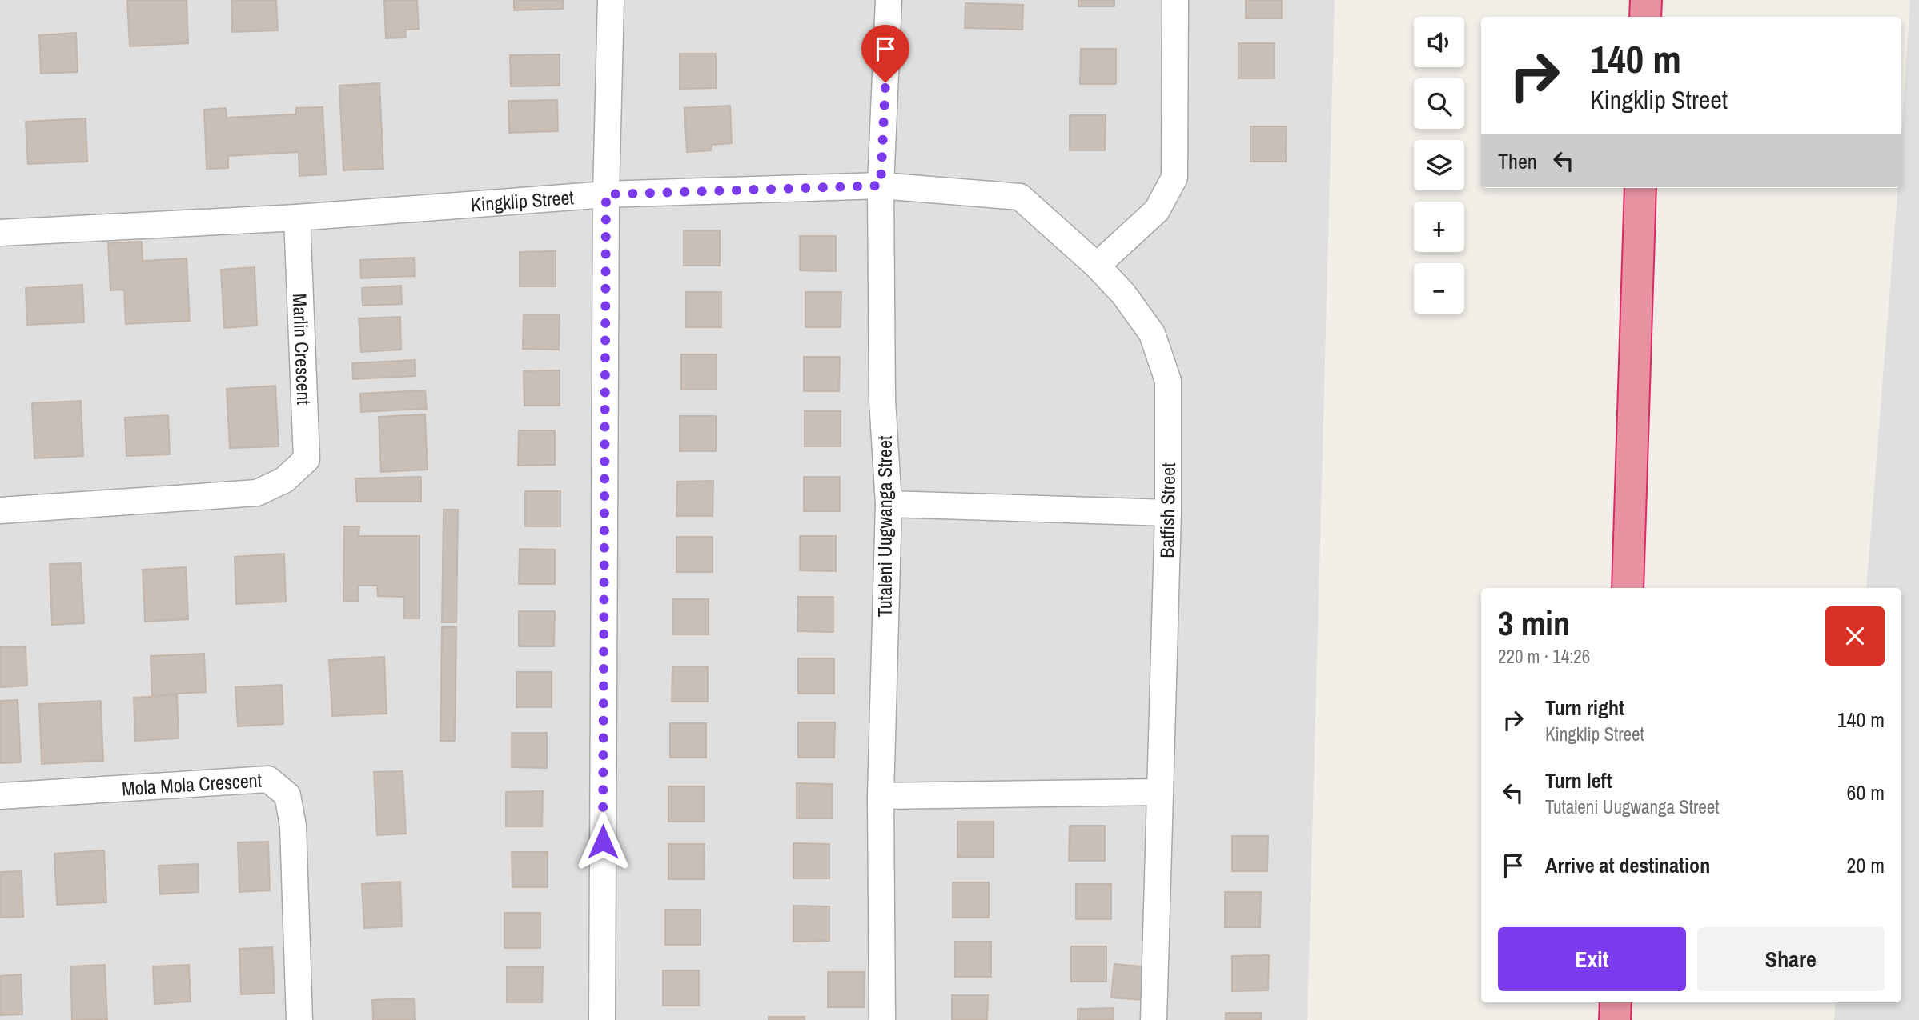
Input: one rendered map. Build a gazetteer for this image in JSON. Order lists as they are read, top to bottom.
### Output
{
  "streets": {
    "street": [
      "Kingklip Street",
      "Marlin Crescent",
      "Batfish Street",
      "Tutaleni Uugwanga Street",
      "Mola Mola Crescent"
    ]
  },
  "crossings": [
    ["Kingklip Street", "Marlin Crescent"],
    ["Kingklip Street", "Batfish Street"],
    ["Kingklip Street", "Tutaleni Uugwanga Street"],
    ["Batfish Street", "Tutaleni Uugwanga Street"]
  ],
  "page": {
    "map_buttons": ["+", "−"],
    "turn": ["140 m", "Kingklip Street"],
    "then": "Then",
    "heading": ["3 min", "220 m · 14:26"],
    "list": [
      {
        "name": "Turn right",
        "note": "Kingklip Street",
        "value": "140 m"
      },
      {
        "name": "Turn left",
        "note": "Tutaleni Uugwanga Street",
        "value": "60 m"
      },
      {
        "name": "Arrive at destination",
        "value": "20 m"
      }
    ],
    "buttons": ["Exit", "Share"]
  }
}
